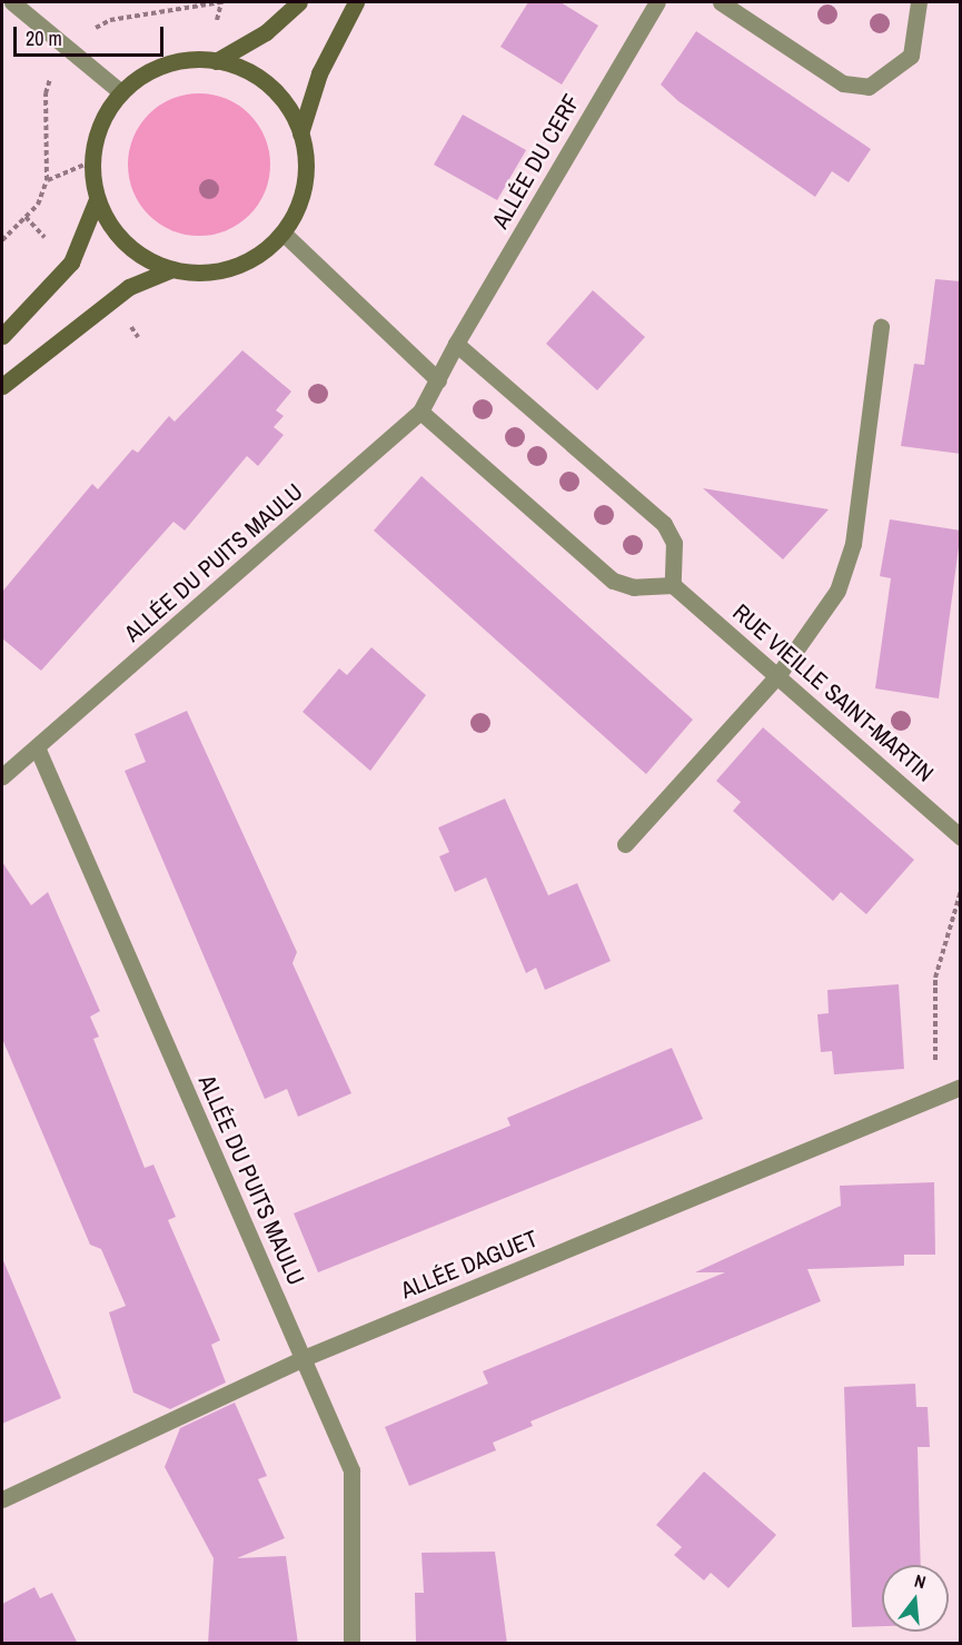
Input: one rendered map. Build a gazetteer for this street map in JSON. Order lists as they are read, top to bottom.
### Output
{
  "streets": {
    "street": [
      "ALLÉE DU CERF",
      "ALLÉE DU PUITS MAULU",
      "RUE VIEILLE SAINT-MARTIN",
      "ALLÉE DAGUET"
    ]
  },
  "crossings": [
    ["ALLÉE DU PUITS MAULU", "ALLÉE DAGUET"]
  ],
  "scale_bar": "20 m",
  "north": "top"
}
